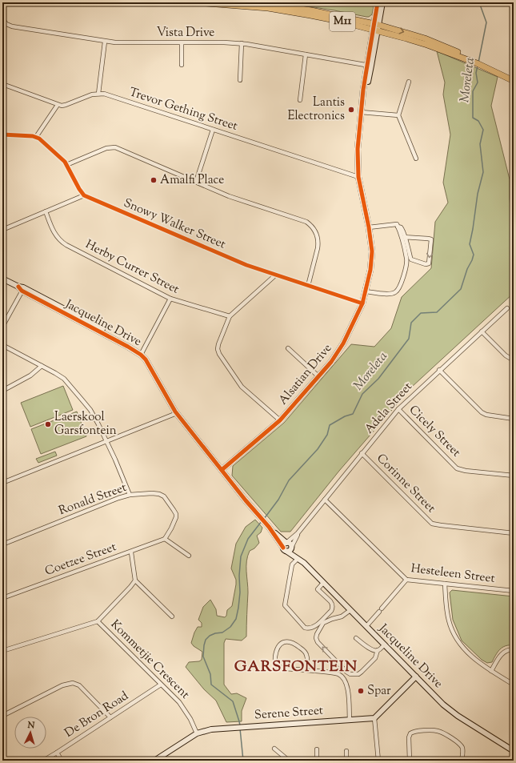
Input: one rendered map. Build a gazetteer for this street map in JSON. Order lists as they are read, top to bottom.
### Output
{
  "streets": {
    "main road": ["M11"],
    "street": [
      "Vista Drive",
      "Trevor Gething Street",
      "Snowy Walker Street",
      "Herby Currer Street",
      "Jacqueline Drive",
      "Alsatian Drive",
      "Adela Street",
      "Cicely Street",
      "Corinne Street",
      "Ronald Street",
      "Coetzee Street",
      "Hesteleen Street",
      "Kommetjie Crescent",
      "Serene Street",
      "De Bron Road"
    ]
  },
  "crossings": [
    ["M11", "Alsatian Drive"],
    ["Vista Drive", "Alsatian Drive"],
    ["Trevor Gething Street", "Alsatian Drive"],
    ["Snowy Walker Street", "Alsatian Drive"],
    ["Jacqueline Drive", "Alsatian Drive"],
    ["Jacqueline Drive", "Adela Street"],
    ["Adela Street", "Cicely Street"],
    ["Adela Street", "Corinne Street"],
    ["Adela Street", "Hesteleen Street"],
    ["Ronald Street", "Coetzee Street"],
    ["Kommetjie Crescent", "Serene Street"],
    ["Kommetjie Crescent", "De Bron Road"]
  ],
  "districts": ["GARSFONTEIN"],
  "water": ["Moreleta"],
  "places": [
    "Lantis Electronics",
    "Amalfi Place",
    "Laerskool Garsfontein",
    "Spar"
  ],
  "north": "top"
}
